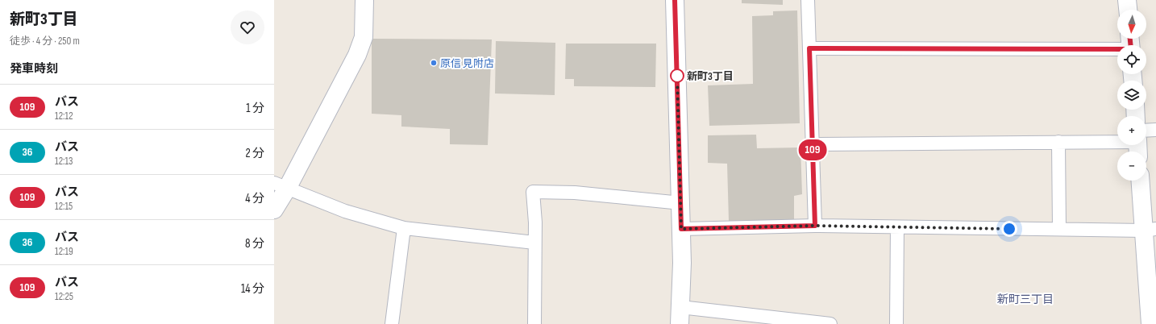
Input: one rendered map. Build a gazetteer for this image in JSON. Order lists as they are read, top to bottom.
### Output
{
  "districts": ["新町三丁目"],
  "places": ["原信 見附店", "新町3丁目"],
  "lines": ["bus line 109"],
  "north": "bottom",
  "page": {
    "heading": [
      ["新町3丁目", "徒歩 · 4 分 · 250 m"],
      "発車時刻"
    ],
    "on_map": "109",
    "map_buttons": ["+", "−"],
    "list": [
      {
        "mark": "109",
        "name": "バス",
        "note": "12:12",
        "value": "1 分"
      },
      {
        "mark": "36",
        "name": "バス",
        "note": "12:13",
        "value": "2 分"
      },
      {
        "mark": "109",
        "name": "バス",
        "note": "12:15",
        "value": "4 分"
      },
      {
        "mark": "36",
        "name": "バス",
        "note": "12:19",
        "value": "8 分"
      },
      {
        "mark": "109",
        "name": "バス",
        "note": "12:25",
        "value": "14 分"
      }
    ]
  }
}
